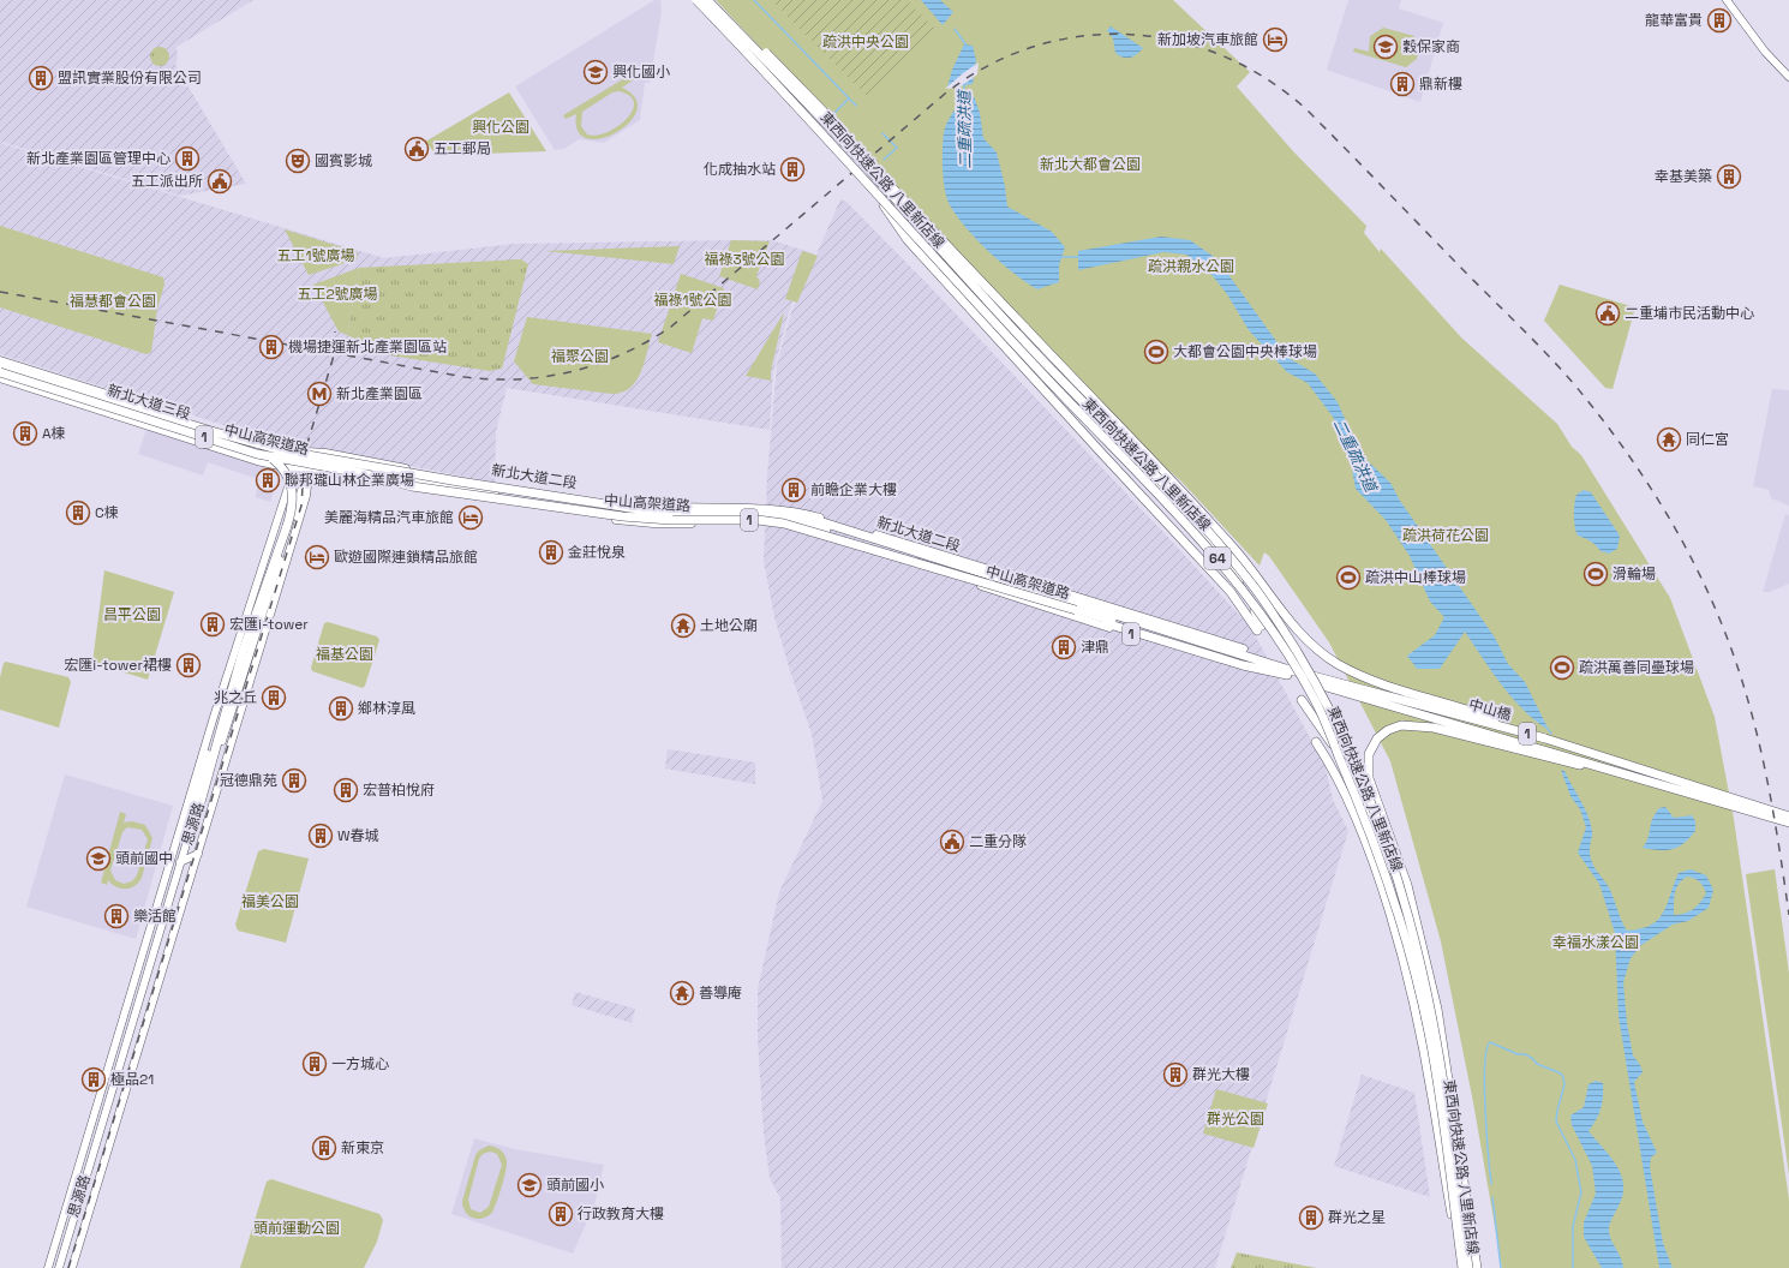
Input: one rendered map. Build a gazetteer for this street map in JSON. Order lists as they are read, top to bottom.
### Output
{
  "streets": {
    "highway": [
      "東西向快速公路 八里新店線",
      "1",
      "中山高架道路",
      "64",
      "中山橋"
    ],
    "main road": ["新北大道三段", "新北大道二段", "思源路"]
  },
  "crossings": [
    ["新北大道三段", "新北大道二段"],
    ["新北大道三段", "思源路"],
    ["1", "新北大道二段"],
    ["1", "中山橋"],
    ["中山高架道路", "中山橋"],
    ["新北大道二段", "思源路"]
  ],
  "water": ["二重疏洪道"],
  "parks": [
    "疏洪中央公園",
    "興化公園",
    "新北大都會公園",
    "五工1號廣場",
    "福祿3號公園",
    "疏洪親水公園",
    "五工2號廣場",
    "福祿1號公園",
    "福慧都會公園",
    "福聚公園",
    "疏洪荷花公園",
    "昌平公園",
    "福基公園",
    "福美公園",
    "幸福水漾公園",
    "群光公園",
    "頭前運動公園"
  ],
  "places": {
    "building": [
      "龍華富貴",
      "盟訊實業股份有限公司",
      "鼎新樓",
      "新北產業園區管理中心",
      "化成抽水站",
      "幸基美築",
      "機場捷運新北產業園區站",
      "A棟",
      "聯邦瓏山林企業廣場",
      "前瞻企業大樓",
      "C棟",
      "金莊悅泉",
      "宏匯i-tower",
      "津鼎",
      "宏匯i-tower裙樓",
      "兆之丘",
      "鄉林淳風",
      "冠德鼎苑",
      "宏普柏悅府",
      "W春城",
      "樂活館",
      "一方城心",
      "群光大樓",
      "極品21",
      "新東京",
      "行政教育大樓",
      "群光之星"
    ],
    "hotel": ["新加坡汽車旅館", "美麗海精品汽車旅館", "歐遊國際連鎖精品旅館"],
    "school or university": [
      "穀保家商",
      "興化國小",
      "頭前國中",
      "頭前國小"
    ],
    "public building": [
      "五工郵局",
      "五工派出所",
      "二重埔市民活動中心",
      "二重分隊"
    ],
    "theatre": ["國賓影城"],
    "sports": [
      "大都會公園中央棒球場",
      "滑輪場",
      "疏洪中山棒球場",
      "疏洪萬善同壘球場"
    ],
    "metro station": ["新北產業園區"],
    "temple": ["同仁宮", "土地公廟", "善導庵"]
  }
}
